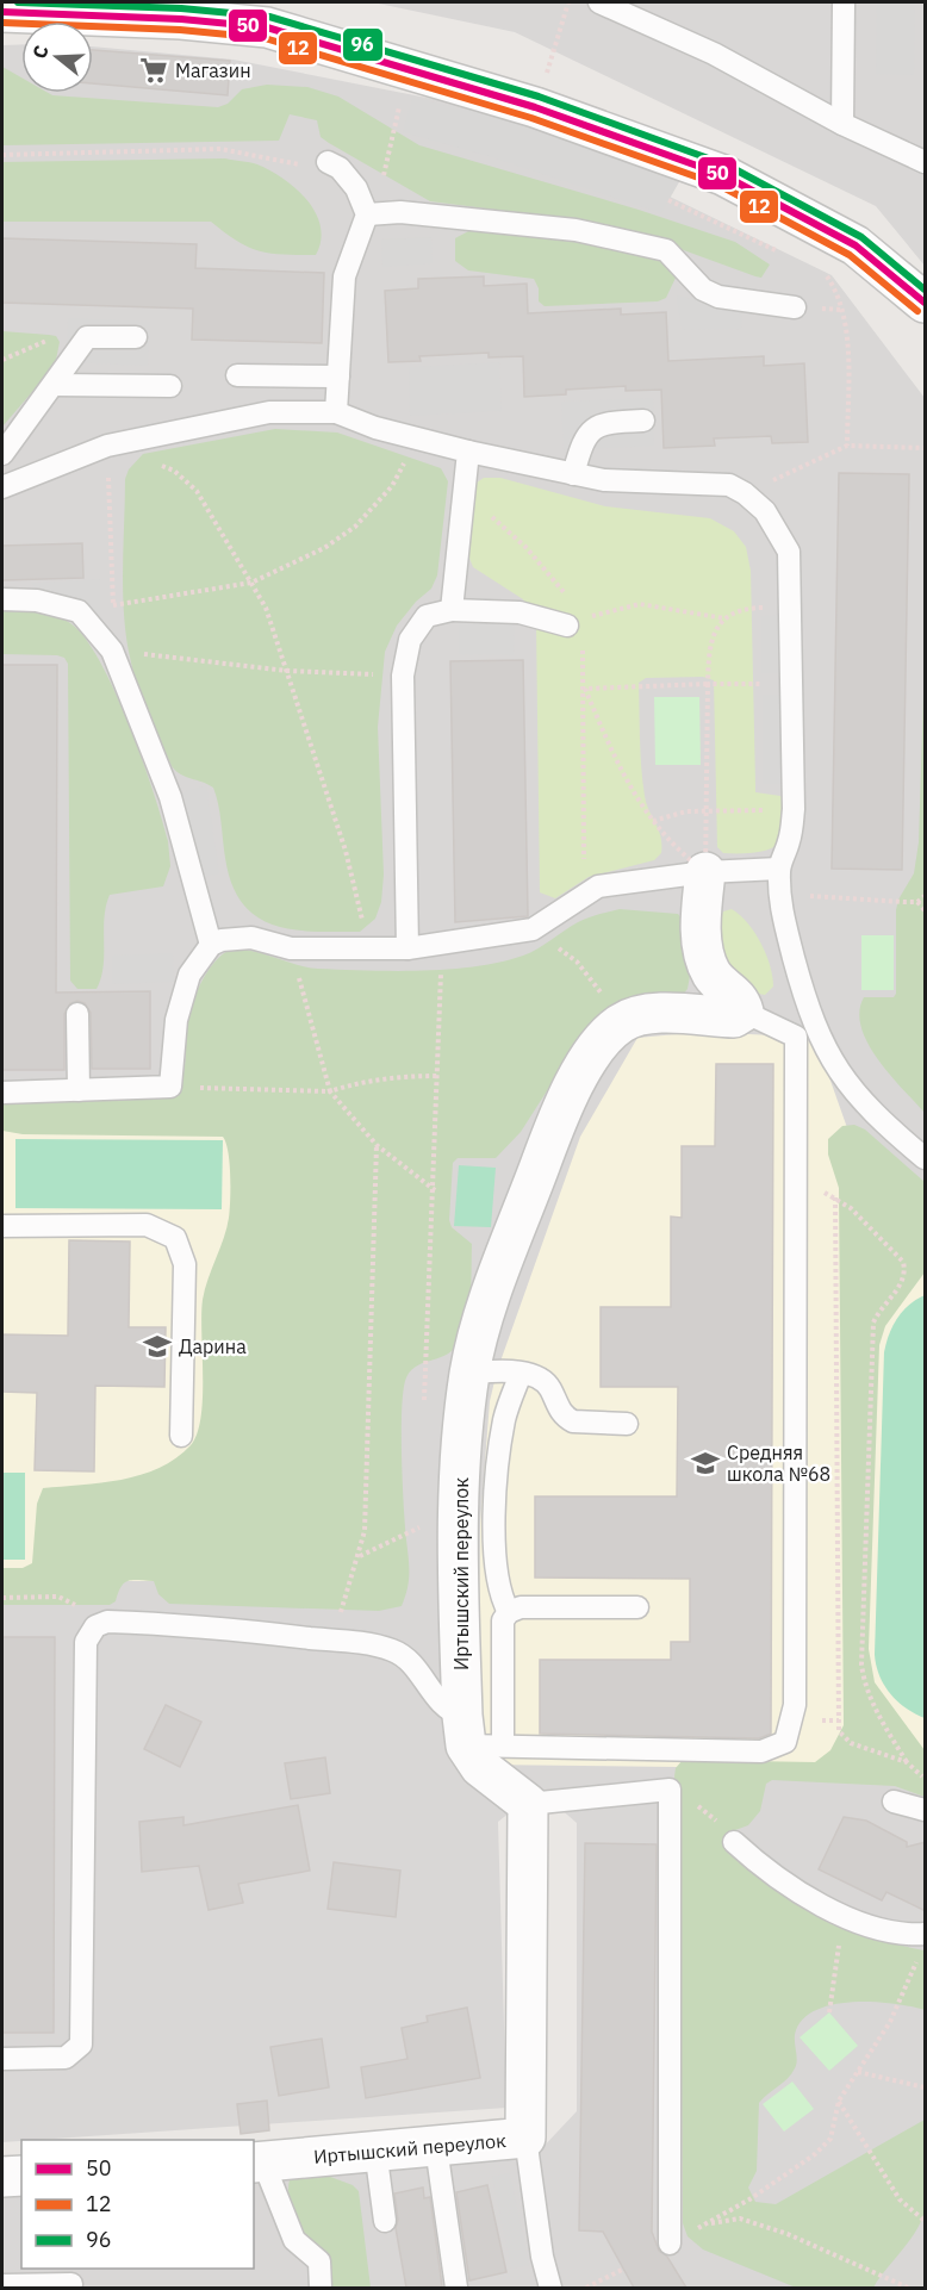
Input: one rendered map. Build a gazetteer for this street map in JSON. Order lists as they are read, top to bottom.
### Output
{
  "streets": {
    "street": ["Иртышский переулок"]
  },
  "places": {
    "supermarket": ["Магазин"],
    "school or university": ["Дарина", "Средняя школа №68"]
  },
  "lines": ["transit line 96", "transit line 50", "transit line 12"],
  "legend": ["50", "12", "96"],
  "north": "left"
}
